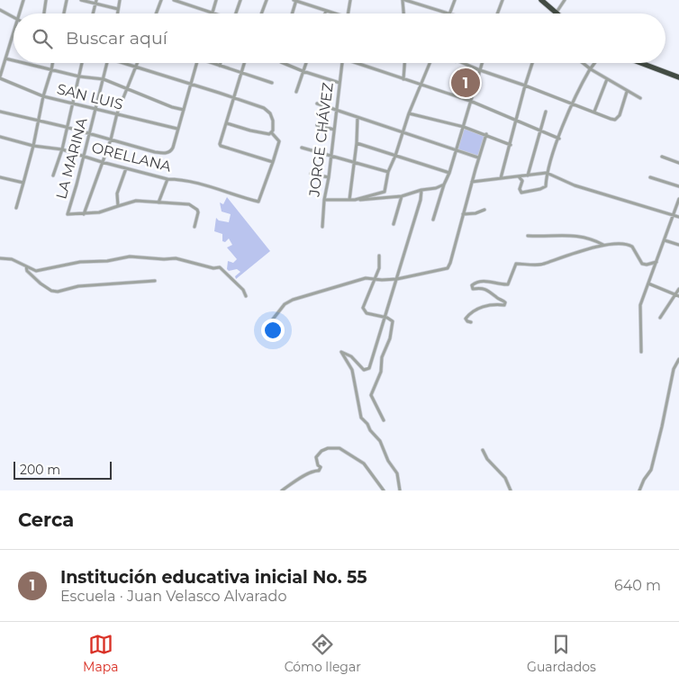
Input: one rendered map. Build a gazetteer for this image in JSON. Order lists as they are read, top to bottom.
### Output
{
  "streets": {
    "street": [
      "SAN LUIS",
      "JORGE CHÁVEZ",
      "ORELLANA",
      "LA MARINA"
    ]
  },
  "crossings": [
    ["SAN LUIS", "LA MARINA"],
    ["ORELLANA", "LA MARINA"]
  ],
  "scale_bar": "200 m",
  "page": {
    "search": "Buscar aquí",
    "pins": "1",
    "scale": "200 m",
    "heading": "Cerca",
    "list": [
      {
        "mark": "1",
        "name": "Institución educativa inicial No. 55",
        "note": "Escuela · Juan Velasco Alvarado",
        "value": "640 m"
      }
    ],
    "nav": ["Mapa", "Cómo llegar", "Guardados"]
  }
}
